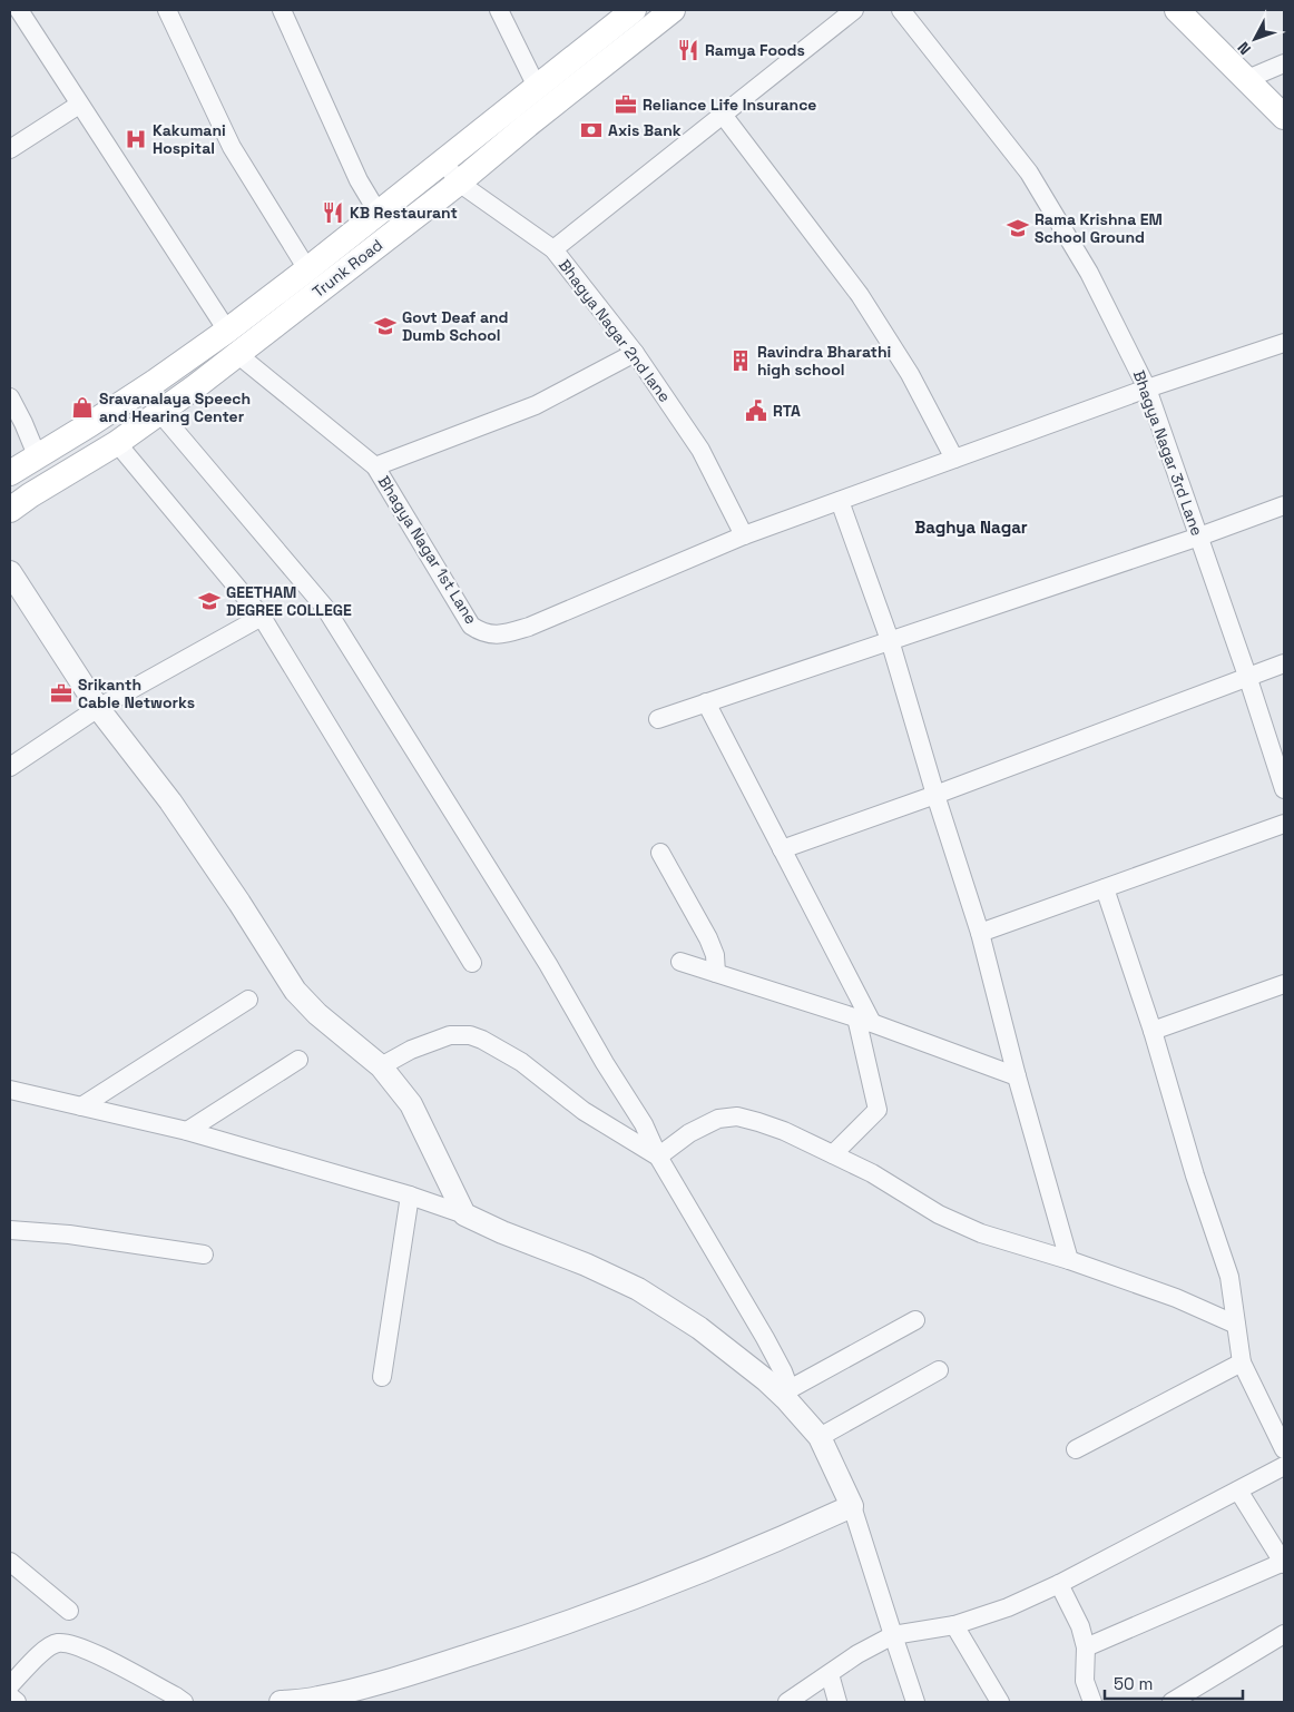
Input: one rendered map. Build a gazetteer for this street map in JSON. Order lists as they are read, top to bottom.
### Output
{
  "streets": {
    "main road": ["Trunk Road"],
    "street": ["Bhagya Nagar 2nd lane", "Bhagya Nagar 3rd Lane", "Bhagya Nagar 1st Lane"]
  },
  "crossings": [
    ["Trunk Road", "Bhagya Nagar 2nd lane"],
    ["Trunk Road", "Bhagya Nagar 1st Lane"],
    ["Bhagya Nagar 2nd lane", "Bhagya Nagar 1st Lane"]
  ],
  "districts": ["Baghya Nagar"],
  "places": {
    "restaurant": ["Ramya Foods", "KB Restaurant"],
    "office": ["Reliance Life Insurance", "Srikanth Cable Networks"],
    "bank": ["Axis Bank"],
    "hospital": ["Kakumani Hospital"],
    "school or university": ["Rama Krishna EM School Ground", "Govt Deaf and Dumb School", "GEETHAM DEGREE COLLEGE"],
    "building": ["Ravindra Bharathi high school"],
    "shop": ["Sravanalaya Speech and Hearing Center"],
    "public building": ["RTA"]
  },
  "scale_bar": "50 m",
  "north": "bottom left"
}
